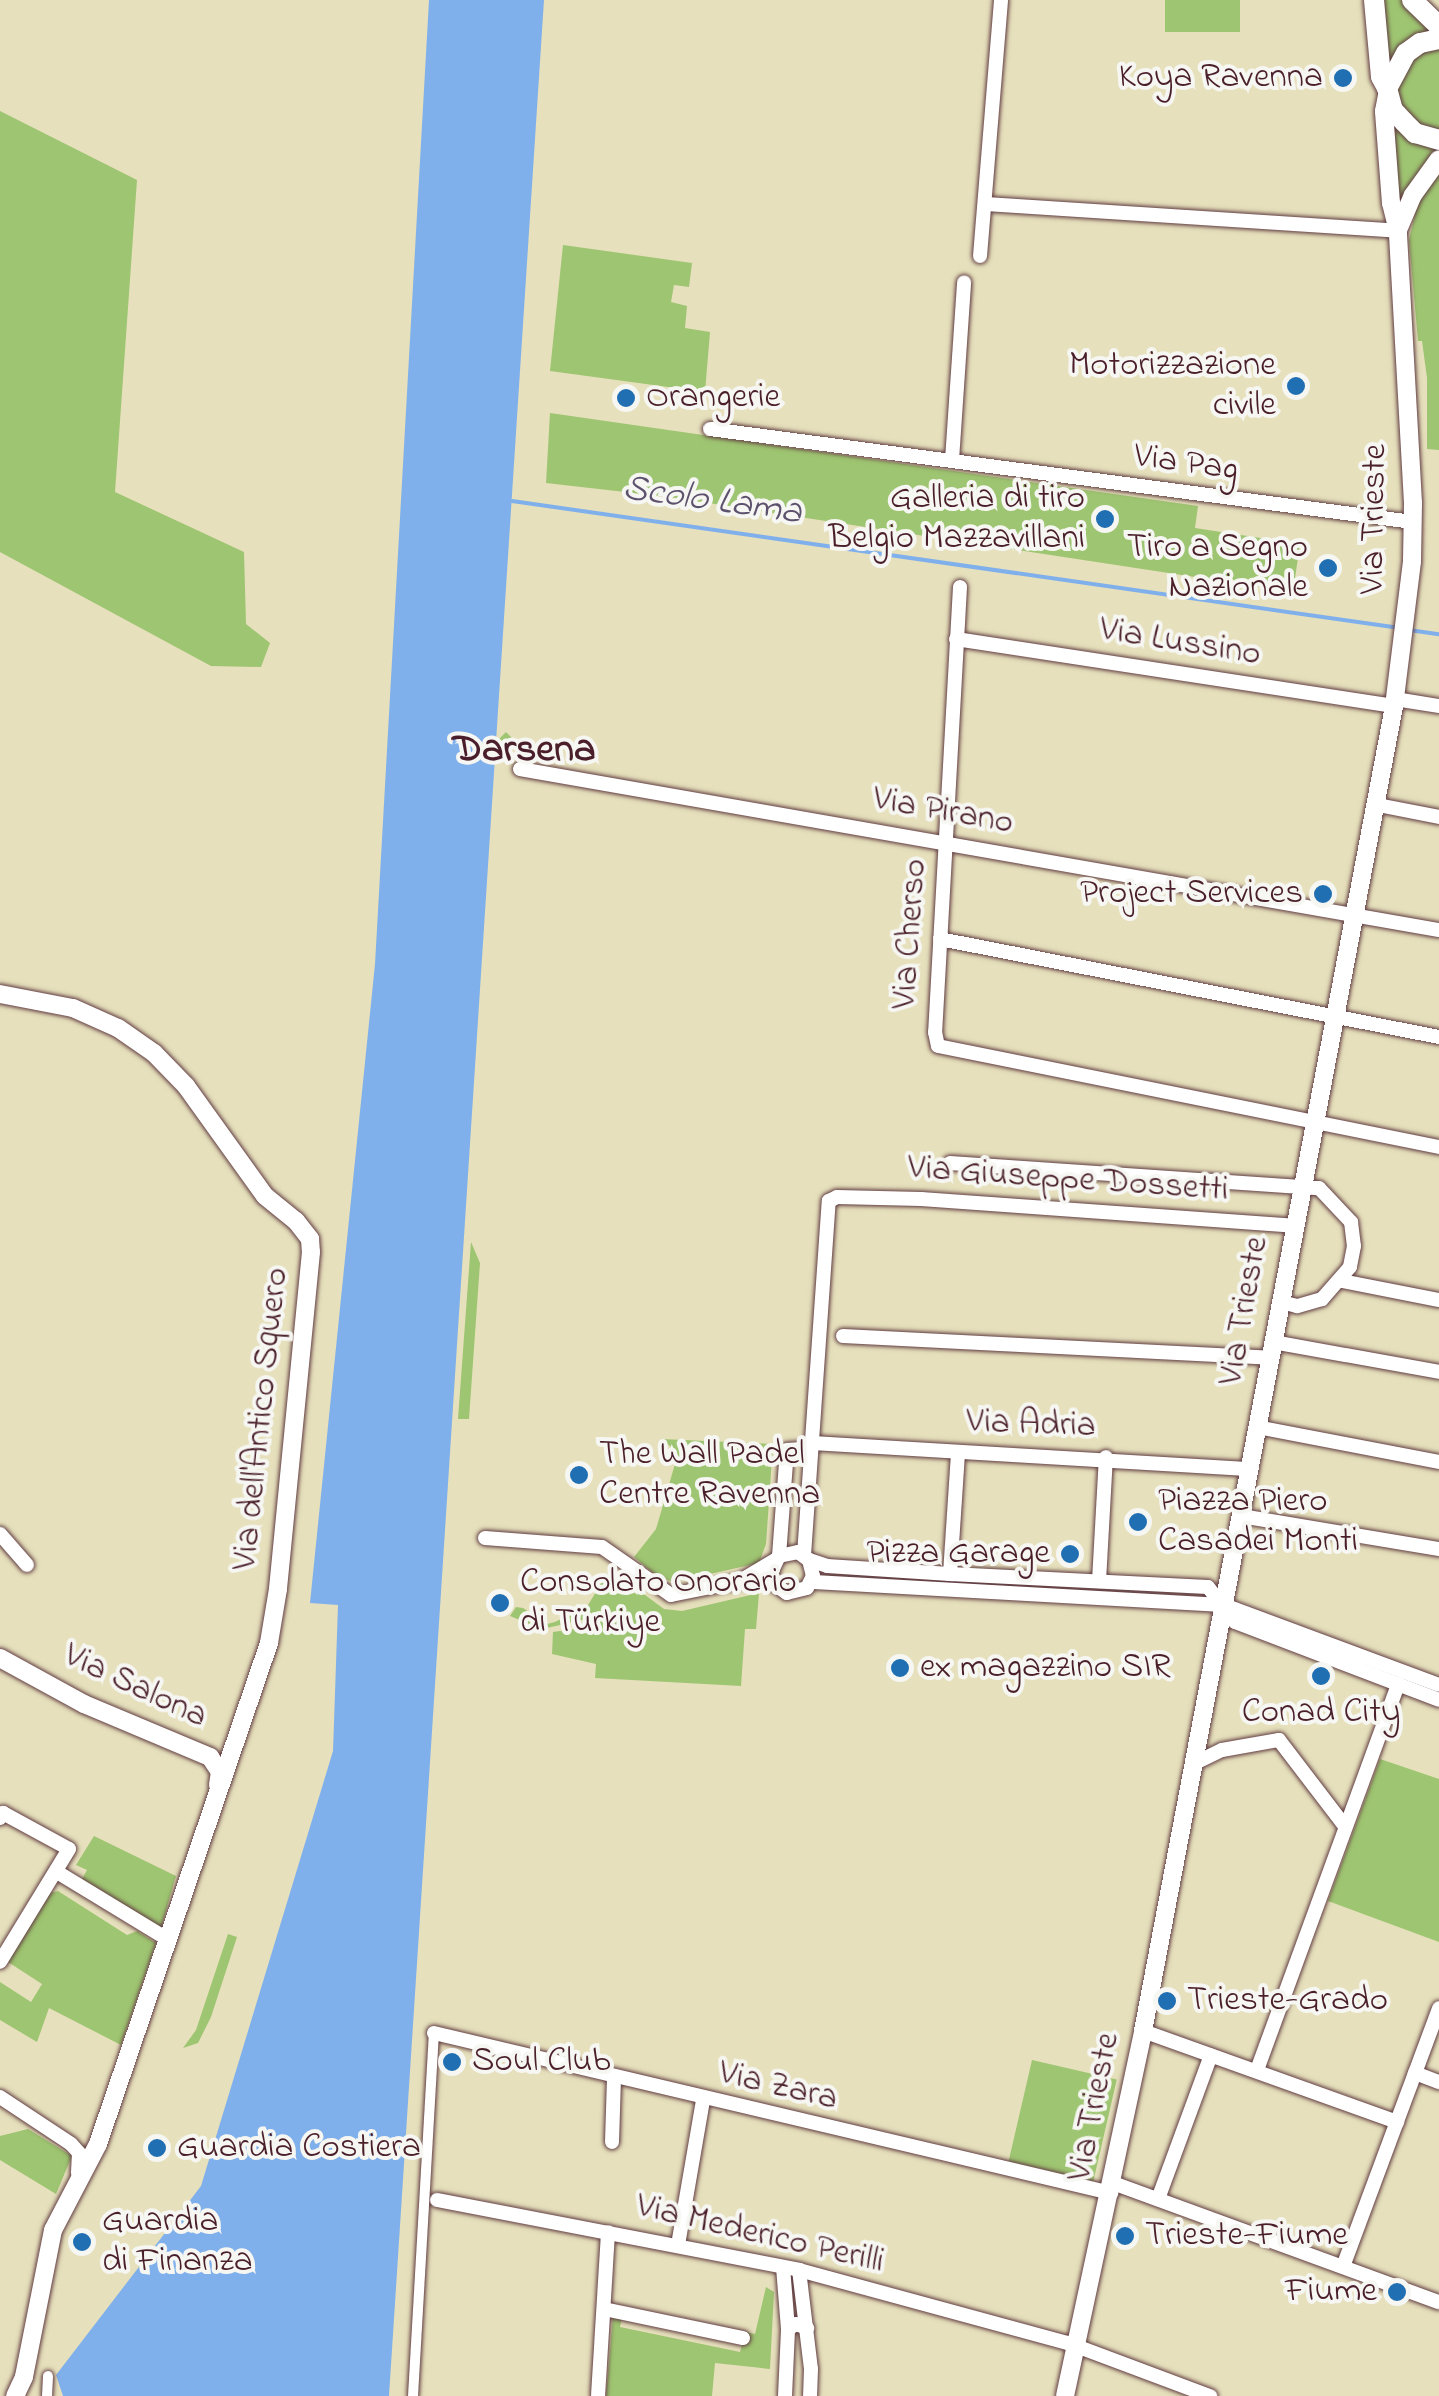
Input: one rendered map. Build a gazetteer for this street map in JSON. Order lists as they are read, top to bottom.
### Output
{
  "streets": {
    "main road": ["Via Trieste"],
    "street": [
      "Via Pag",
      "Via Lussino",
      "Via Pirano",
      "Via Cherso",
      "Via Giuseppe Dossetti",
      "Via dell'Antico Squero",
      "Via Adria",
      "Via Salona",
      "Via Zara",
      "Via Mederico Perilli"
    ]
  },
  "crossings": [
    ["Via Pag", "Via Trieste"],
    ["Via Trieste", "Via Lussino"],
    ["Via Trieste", "Via Pirano"],
    ["Via Trieste", "Via Cherso"],
    ["Via Trieste", "Via Giuseppe Dossetti"],
    ["Via Trieste", "Via Adria"],
    ["Via Trieste", "Via Zara"],
    ["Via Trieste", "Via Mederico Perilli"],
    ["Via Lussino", "Via Cherso"],
    ["Via Pirano", "Via Cherso"],
    ["Via Giuseppe Dossetti", "Via Adria"],
    ["Via dell'Antico Squero", "Via Salona"]
  ],
  "districts": ["Darsena"],
  "water": ["Scolo Lama"],
  "places": [
    "Koya Ravenna",
    "Motorizzazione civile",
    "Orangerie",
    "Galleria di tiro Belgio Mazzavillani",
    "Tiro a Segno Nazionale",
    "Project Services",
    "The Wall Padel Centre Ravenna",
    "Piazza Piero Casadei Monti",
    "Pizza Garage",
    "Consolato Onorario di Türkiye",
    "ex magazzino SIR",
    "Conad City",
    "Trieste-Grado",
    "Soul Club",
    "Guardia Costiera",
    "Trieste-Fiume",
    "Guardia di Finanza",
    "Fiume"
  ]
}
